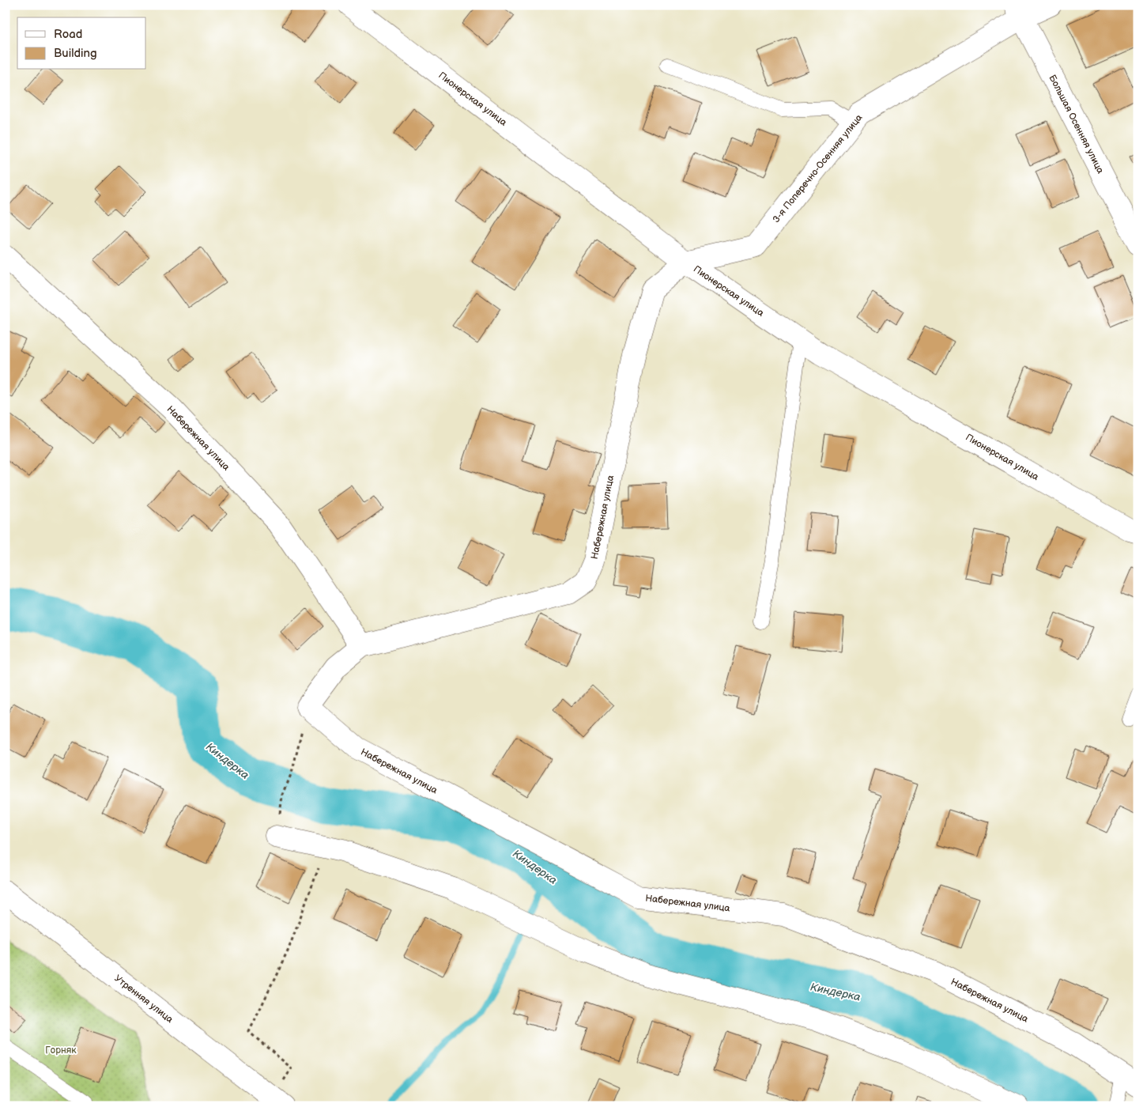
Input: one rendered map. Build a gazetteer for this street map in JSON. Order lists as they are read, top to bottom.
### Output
{
  "streets": {
    "street": [
      "Пионерская улица",
      "Большая Осенняя улица",
      "3-я Поперечно-Осенняя улица",
      "Набережная улица",
      "Утренняя улица"
    ]
  },
  "crossings": [
    ["Пионерская улица", "3-я Поперечно-Осенняя улица"],
    ["Пионерская улица", "Набережная улица"],
    ["Большая Осенняя улица", "3-я Поперечно-Осенняя улица"],
    ["3-я Поперечно-Осенняя улица", "Набережная улица"]
  ],
  "water": ["Киндерка"],
  "parks": ["Горняк"],
  "legend": ["Road", "Building"]
}
